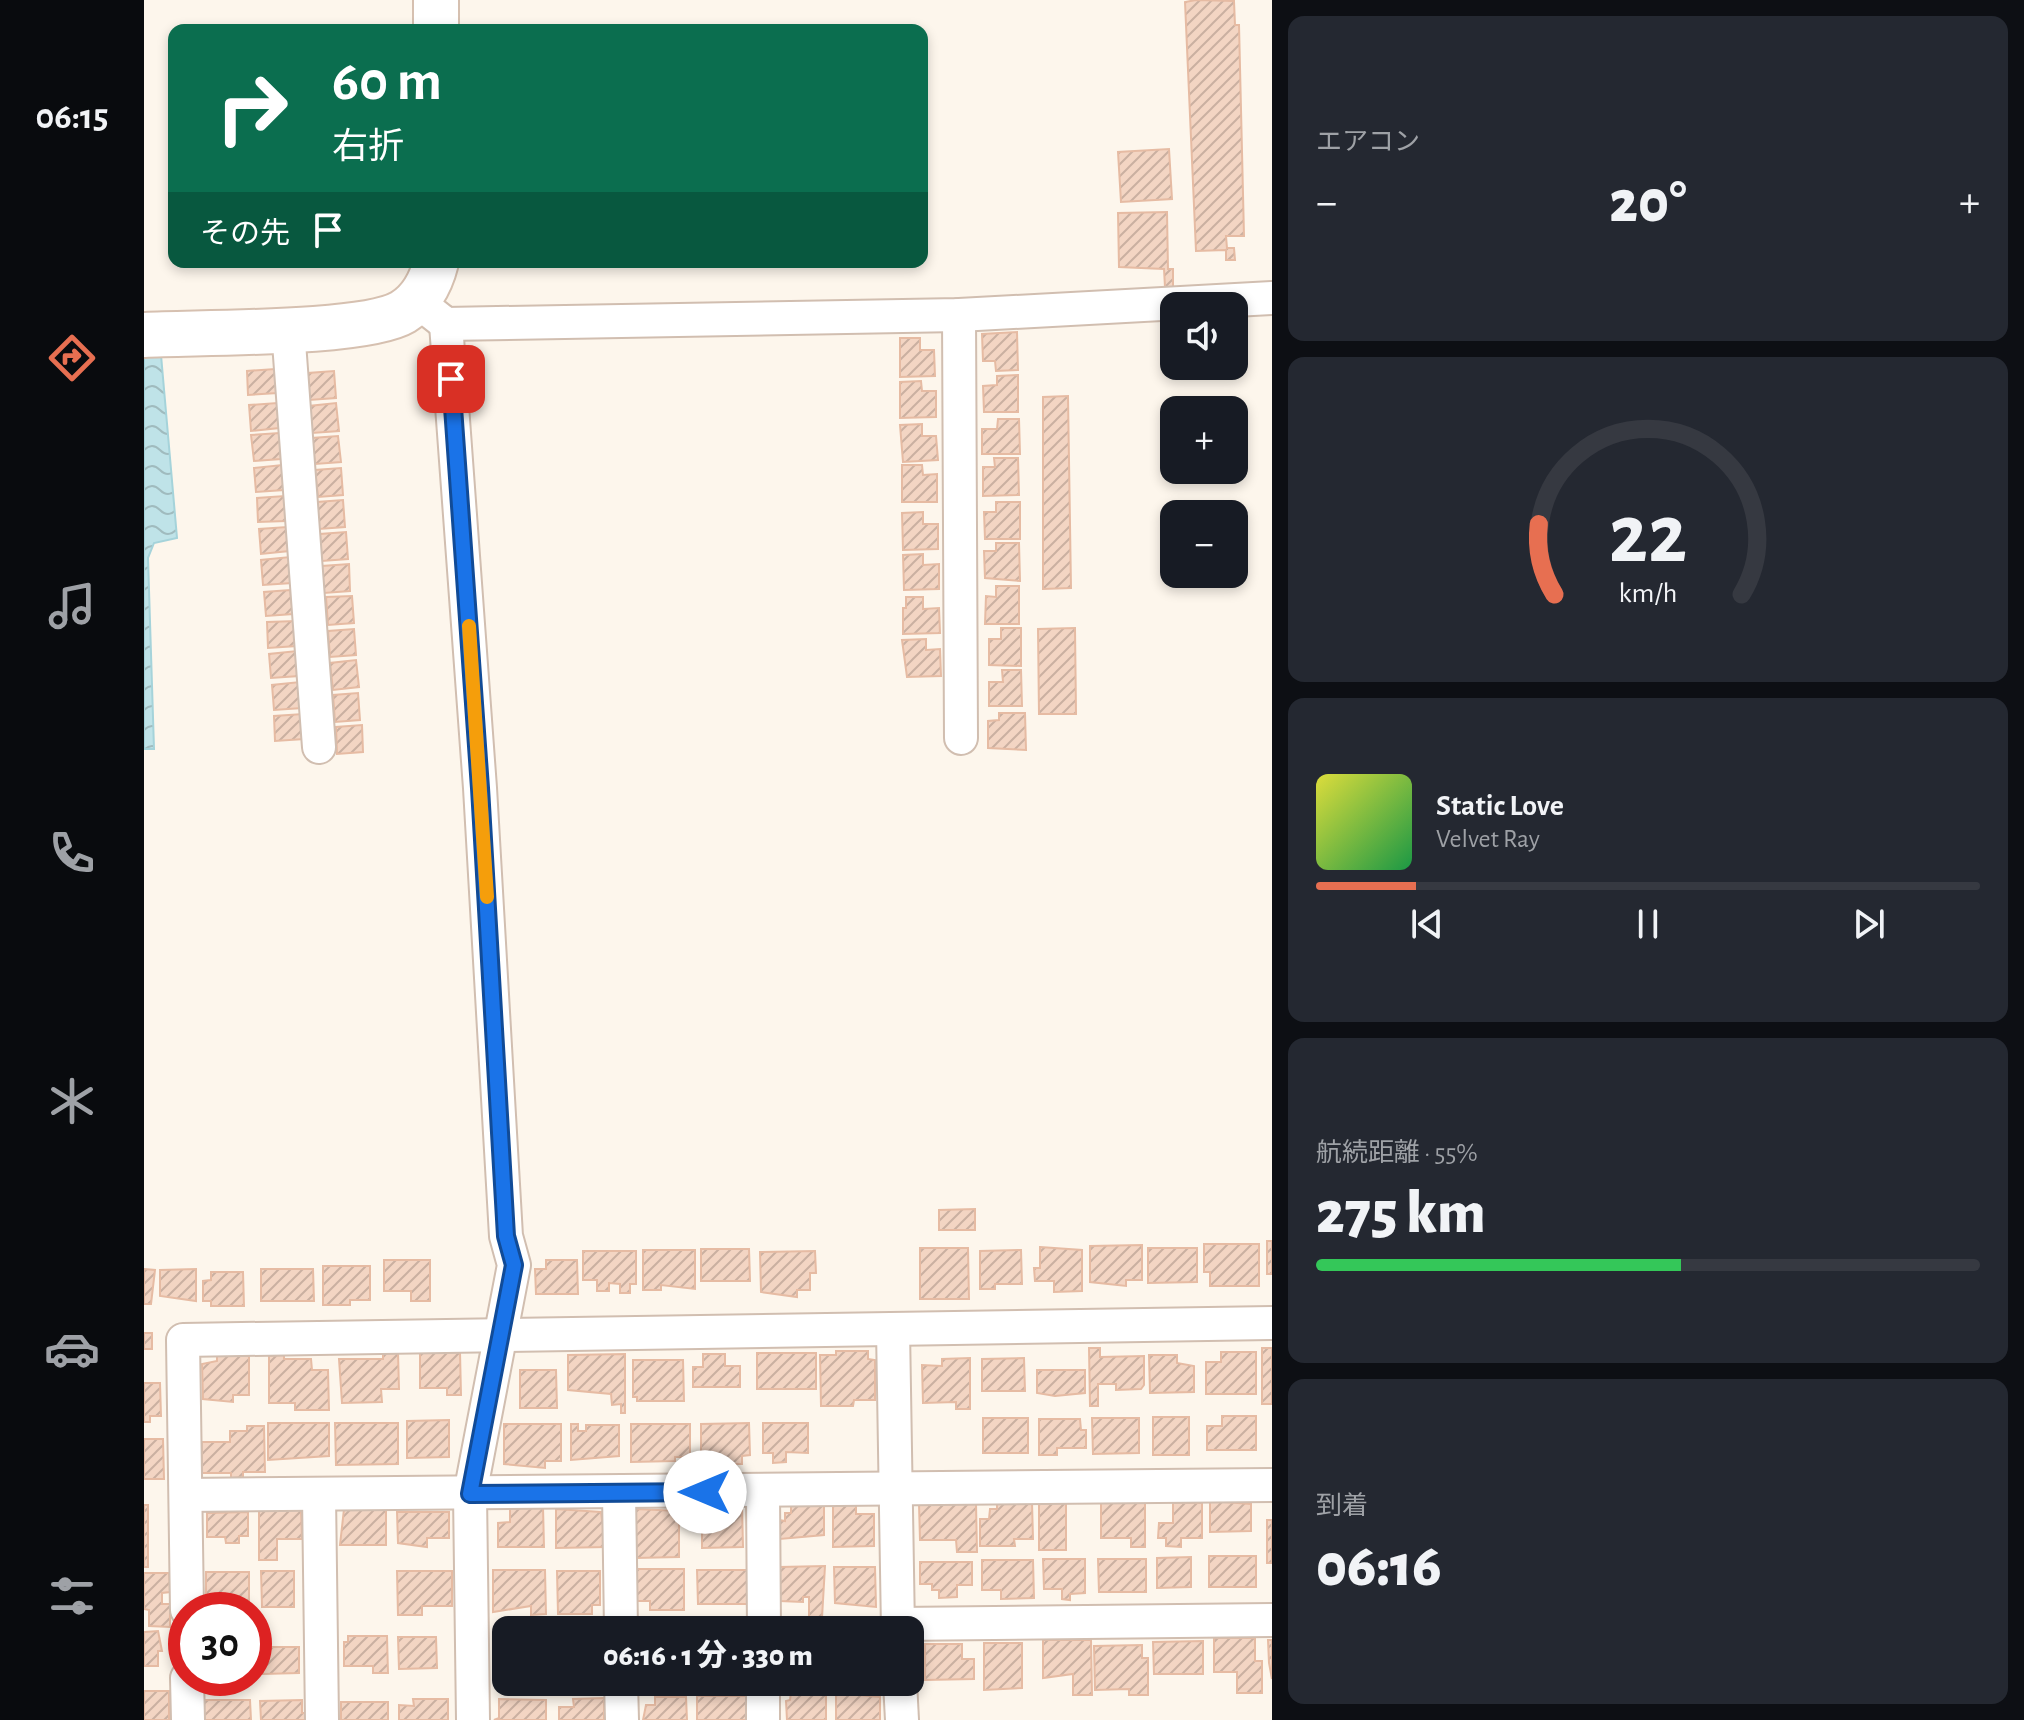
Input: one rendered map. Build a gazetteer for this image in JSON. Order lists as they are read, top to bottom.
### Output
{
  "page": {
    "tabs": "06:15",
    "tile": [
      "エアコン",
      ["航続距離 · 55%", "275 km"],
      ["到着", "06:16"]
    ],
    "turn": ["60 m", "右折"],
    "heat": ["−", "20°", "+"],
    "then": "その先",
    "map_buttons": ["+", "−"],
    "song": ["Static Love", "Velvet Ray"],
    "limit": "30",
    "trip": "06:16 · 1 分 · 330 m",
    "gauge": ["22", "km/h"]
  }
}
